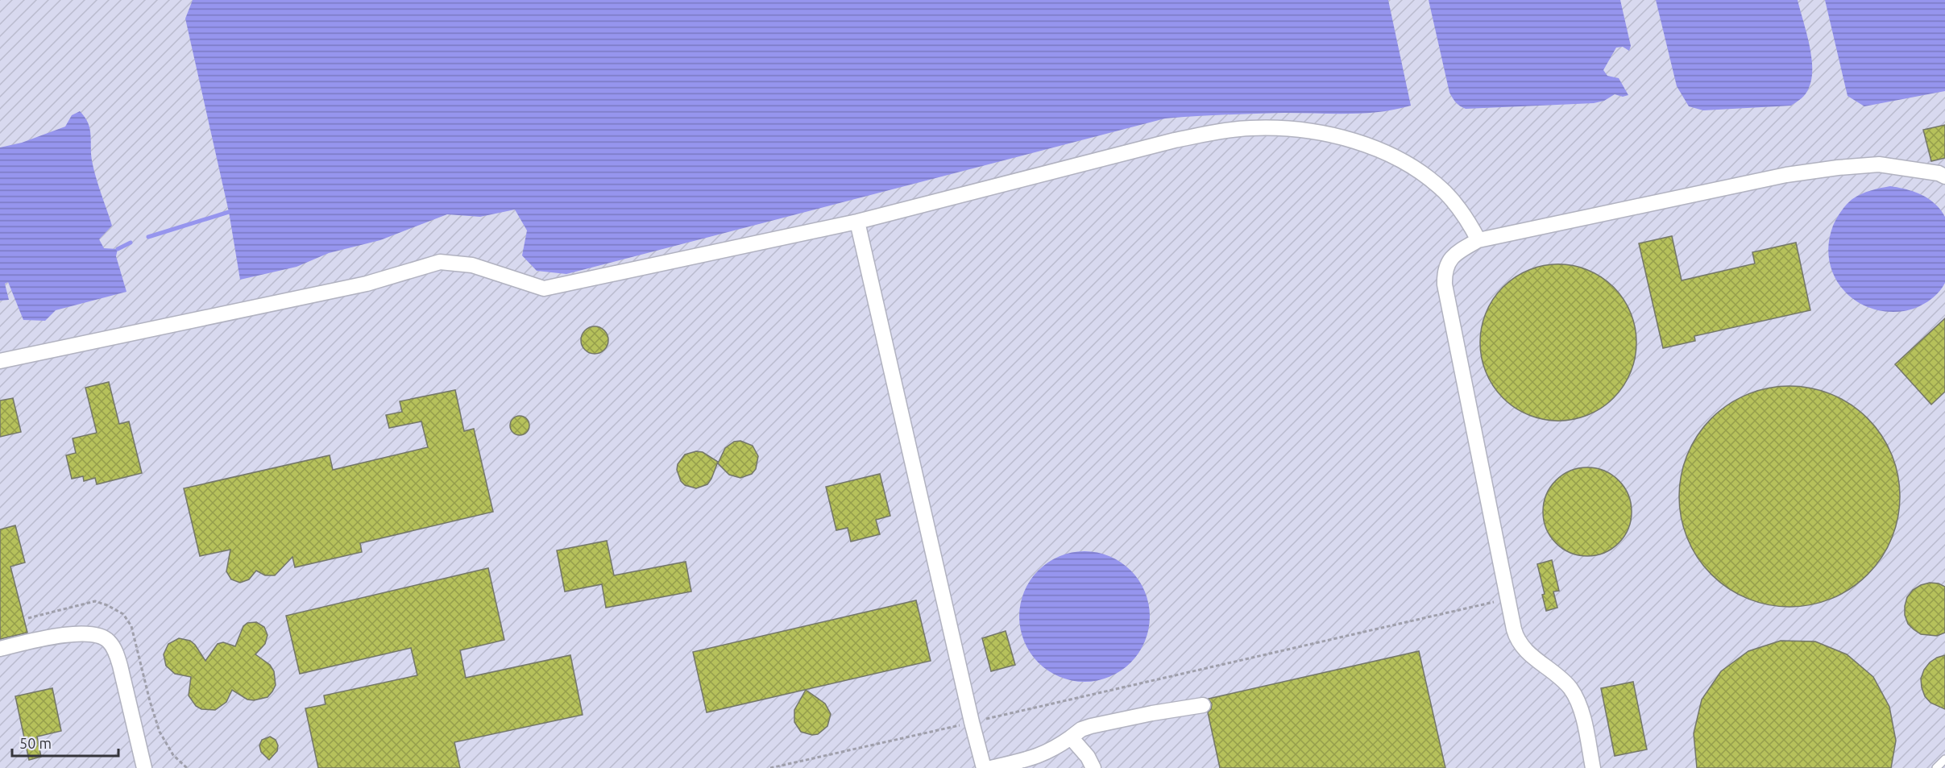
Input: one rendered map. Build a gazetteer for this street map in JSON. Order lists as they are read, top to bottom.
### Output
{
  "scale_bar": "50 m"
}
